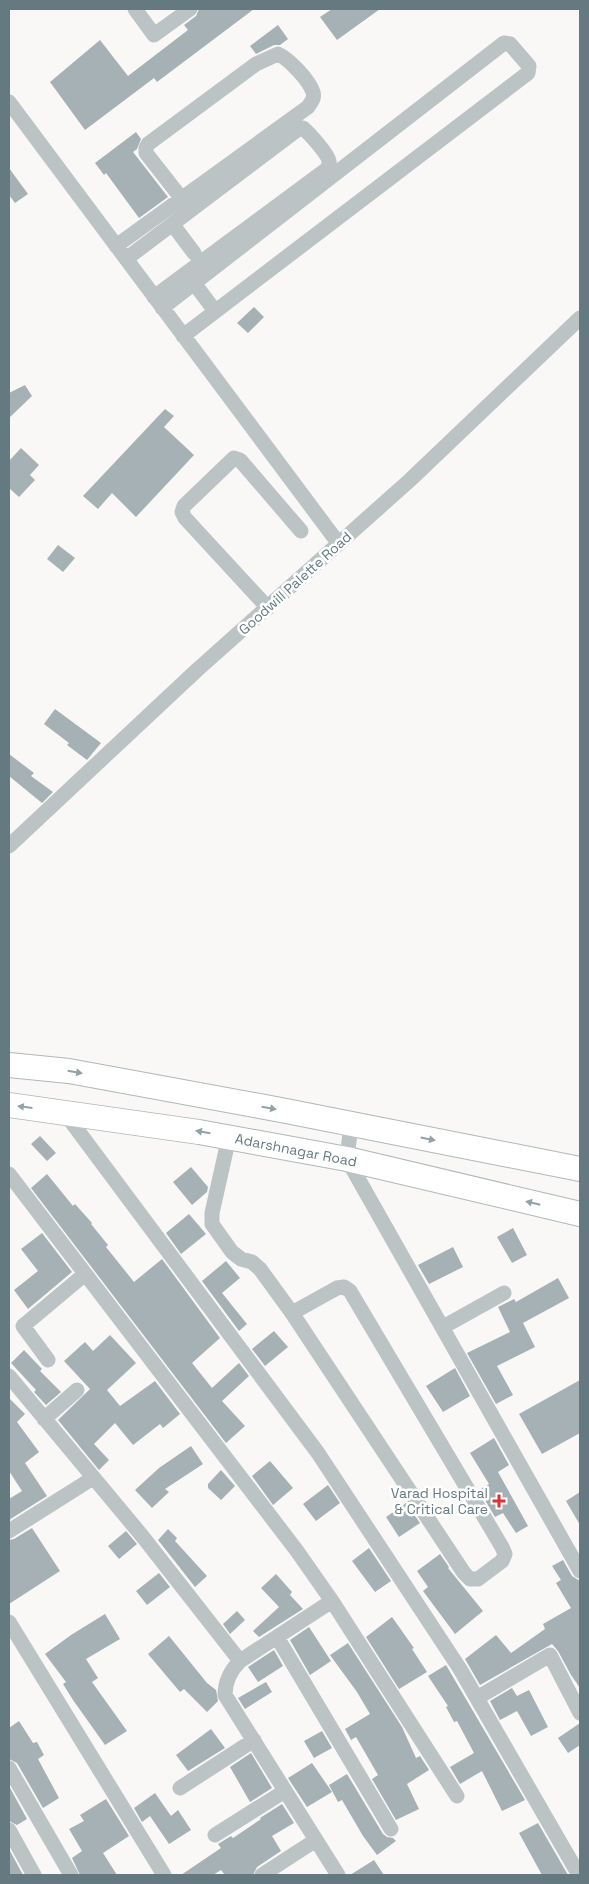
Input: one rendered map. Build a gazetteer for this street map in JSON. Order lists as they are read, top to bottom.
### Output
{
  "streets": {
    "main road": ["Adarshnagar Road"],
    "street": ["Goodwill Palette Road"]
  },
  "places": {
    "health": ["Varad Hospital & Critical Care"]
  }
}
